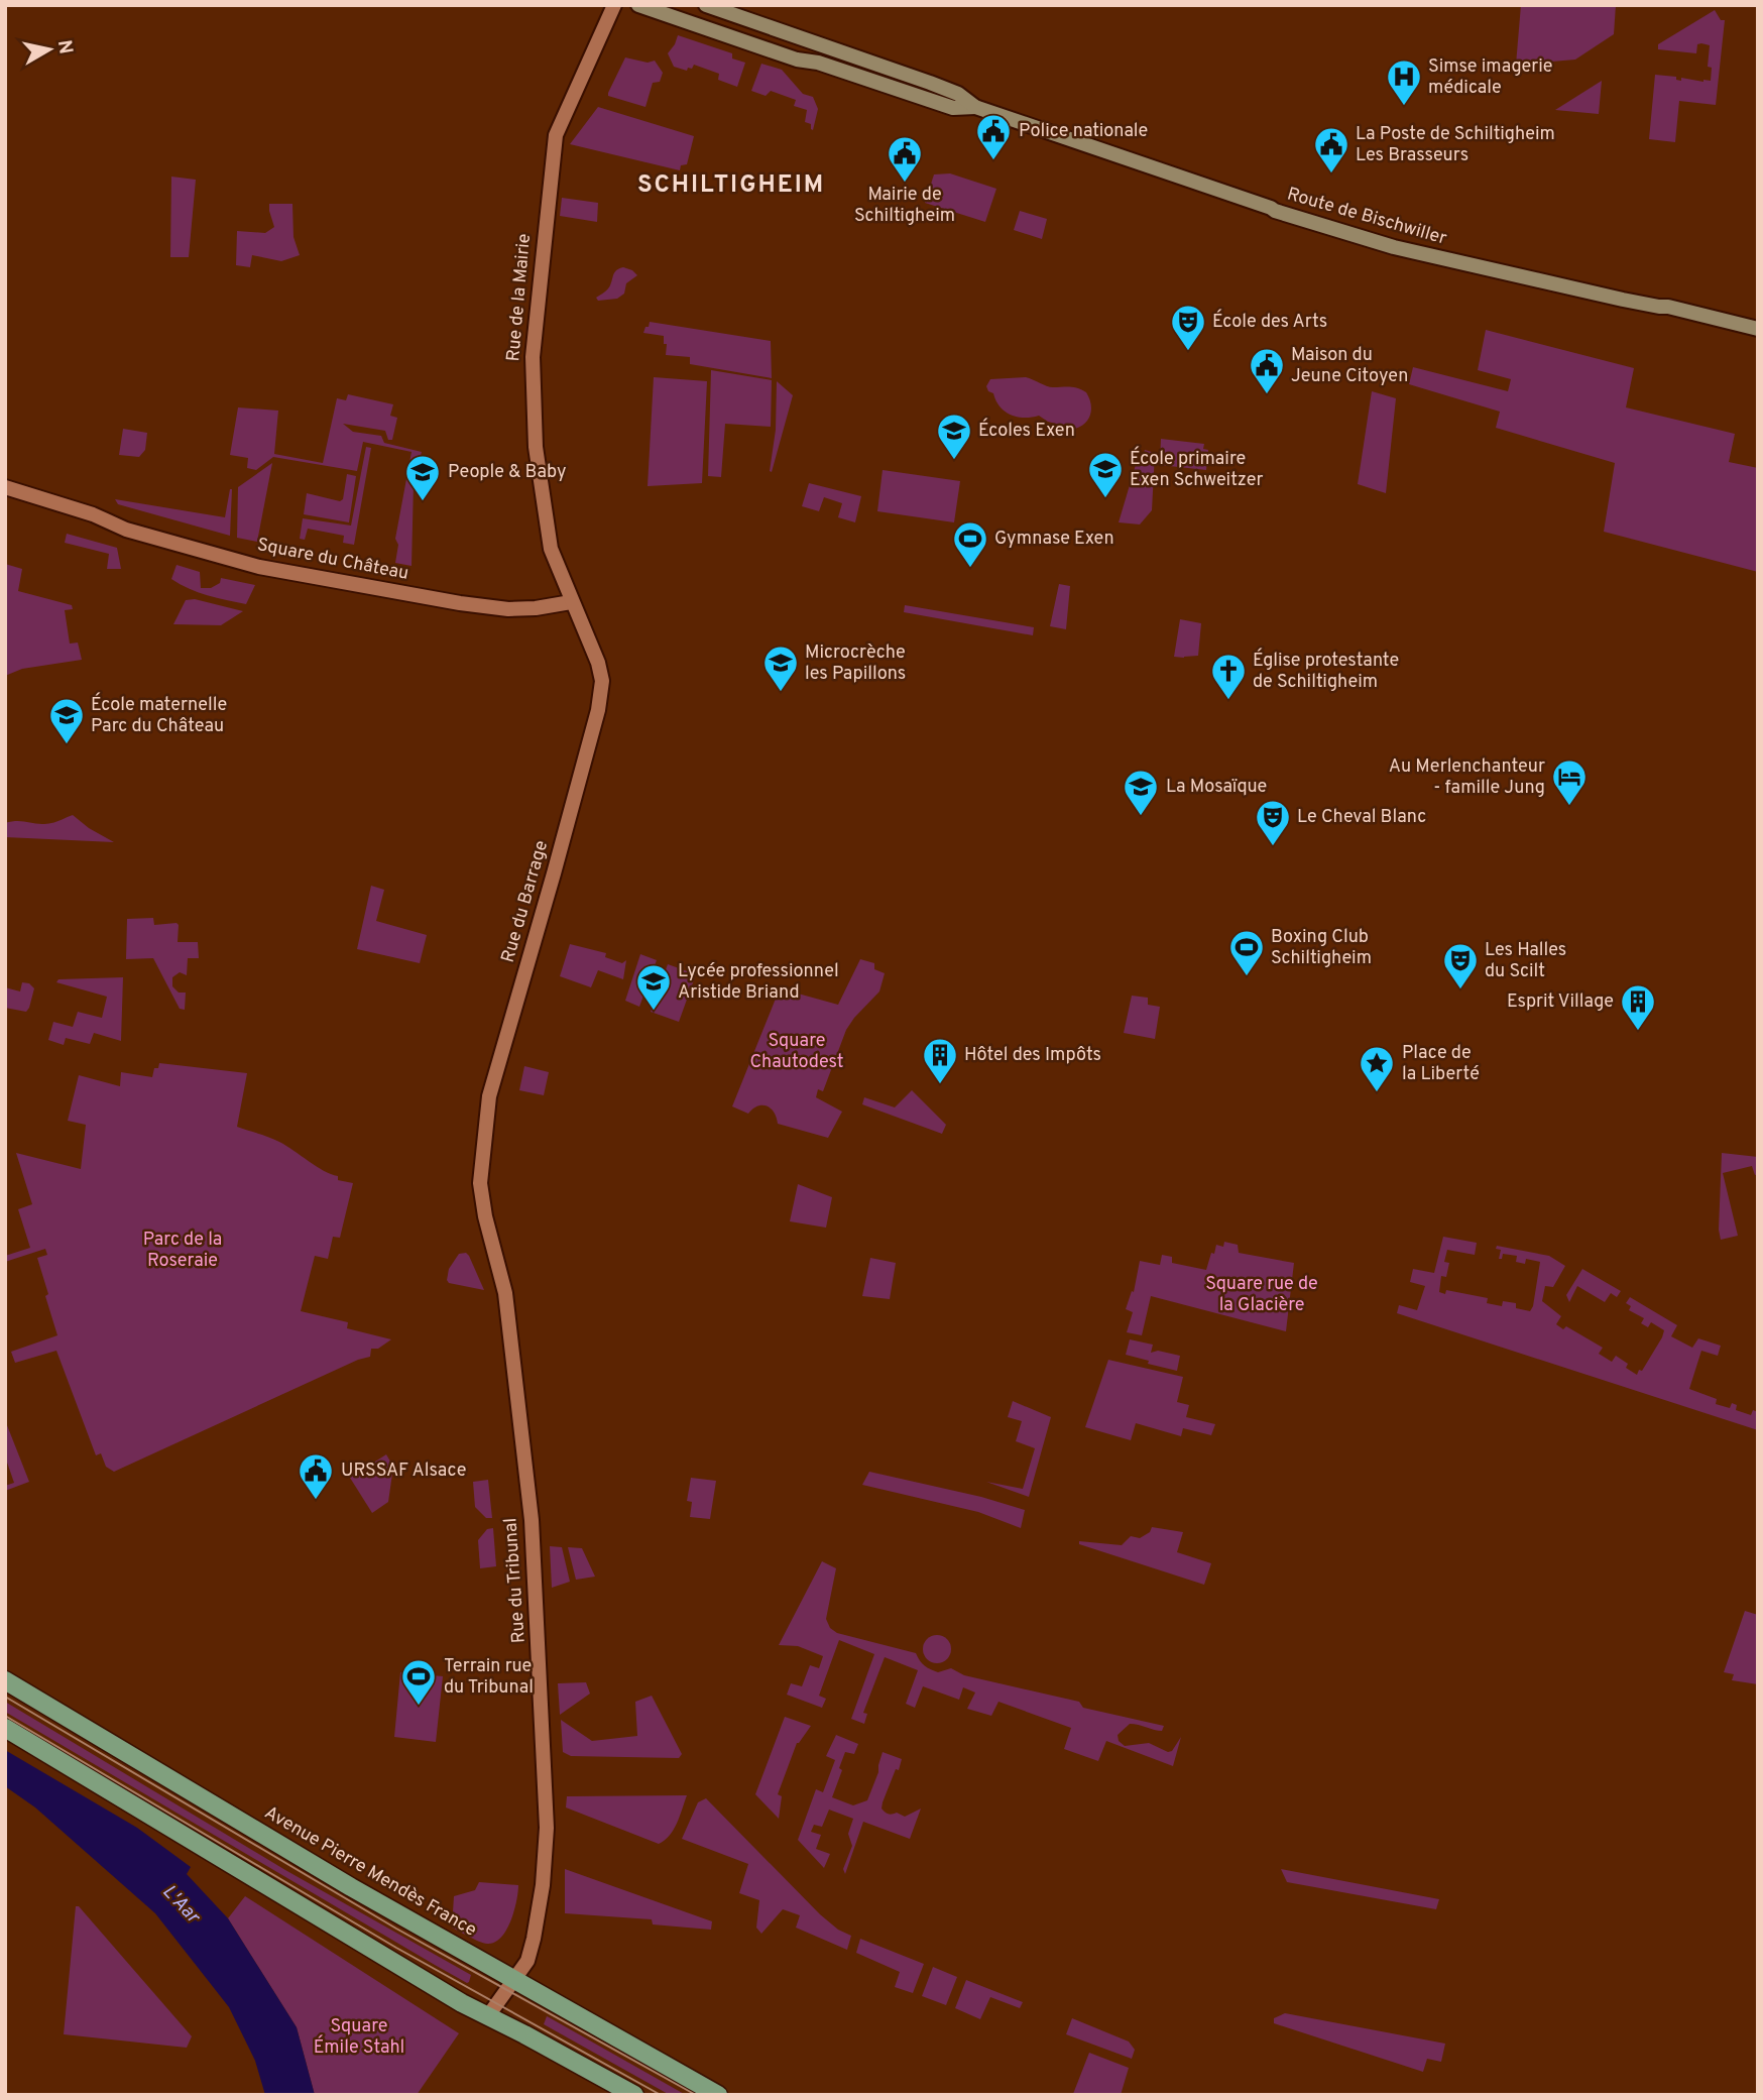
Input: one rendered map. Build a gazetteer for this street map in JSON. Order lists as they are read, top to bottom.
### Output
{
  "streets": {
    "main road": ["Route de Bischwiller", "Avenue Pierre Mendès France"],
    "street": [
      "Rue de la Mairie",
      "Square du Château",
      "Rue du Barrage",
      "Rue du Tribunal"
    ]
  },
  "crossings": [
    ["Rue de la Mairie", "Square du Château"],
    ["Rue de la Mairie", "Rue du Barrage"],
    ["Square du Château", "Rue du Barrage"],
    ["Rue du Barrage", "Rue du Tribunal"],
    ["Rue du Tribunal", "Avenue Pierre Mendès France"]
  ],
  "districts": ["SCHILTIGHEIM"],
  "water": ["L'Aar"],
  "parks": [
    "Square Chautodest",
    "Parc de la Roseraie",
    "Square rue de la Glacière",
    "Square Émile Stahl"
  ],
  "places": {
    "hospital": ["Simse imagerie médicale"],
    "public building": [
      "Police nationale",
      "La Poste de Schiltigheim Les Brasseurs",
      "Mairie de Schiltigheim",
      "Maison du Jeune Citoyen",
      "URSSAF Alsace"
    ],
    "theatre": ["École des Arts", "Le Cheval Blanc", "Les Halles du Scilt"],
    "school or university": [
      "Écoles Exen",
      "École primaire Exen Schweitzer",
      "People & Baby",
      "Microcrèche les Papillons",
      "École maternelle Parc du Château",
      "La Mosaïque",
      "Lycée professionnel Aristide Briand"
    ],
    "sports": ["Gymnase Exen", "Boxing Club Schiltigheim", "Terrain rue du Tribunal"],
    "church": ["Église protestante de Schiltigheim"],
    "hotel": ["Au Merlenchanteur - famille Jung"],
    "building": ["Esprit Village", "Hôtel des Impôts"],
    "place": ["Place de la Liberté"]
  },
  "north": "right"
}
